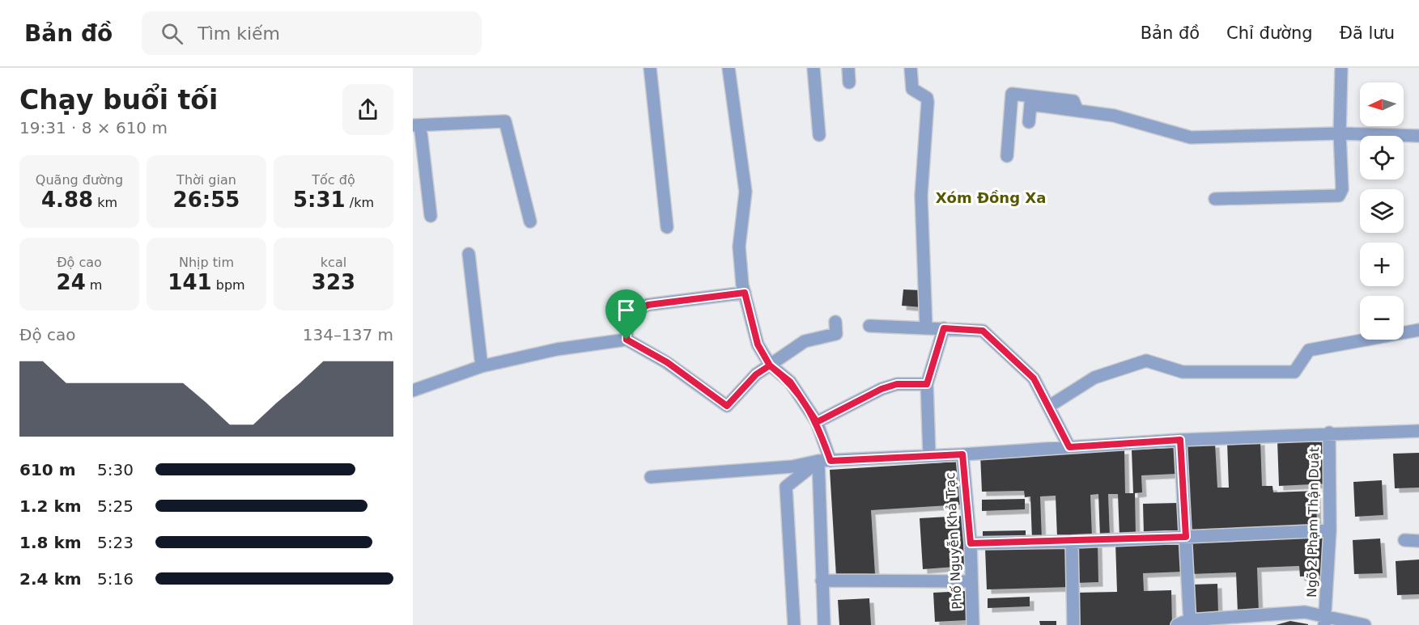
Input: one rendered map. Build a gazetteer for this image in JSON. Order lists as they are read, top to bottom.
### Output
{
  "streets": {
    "street": ["Ngõ 2 Phạm Thận Duật", "Phố Nguyễn Khả Trạc"]
  },
  "crossings": [
    ["Ngõ 2 Phạm Thận Duật", "Phố Nguyễn Khả Trạc"]
  ],
  "districts": ["Xóm Đồng Xa"],
  "north": "left",
  "page": {
    "header": "Bản đồ",
    "search": "Tìm kiếm",
    "nav": ["Bản đồ", "Chỉ đường", "Đã lưu"],
    "heading": ["Chạy buổi tối", "19:31 · 8 × 610 m"],
    "map_buttons": ["+", "−"],
    "stats": [
      ["Quãng đường", "4.88 km"],
      ["Thời gian", "26:55"],
      ["Tốc độ", "5:31 /km"],
      ["Độ cao", "24 m"],
      ["Nhịp tim", "141 bpm"],
      ["kcal", "323"]
    ],
    "chart": ["Độ cao", "134–137 m"],
    "list": [
      {
        "name": "610 m",
        "note": "5:30"
      },
      {
        "name": "1.2 km",
        "note": "5:25"
      },
      {
        "name": "1.8 km",
        "note": "5:23"
      },
      {
        "name": "2.4 km",
        "note": "5:16"
      }
    ]
  }
}
